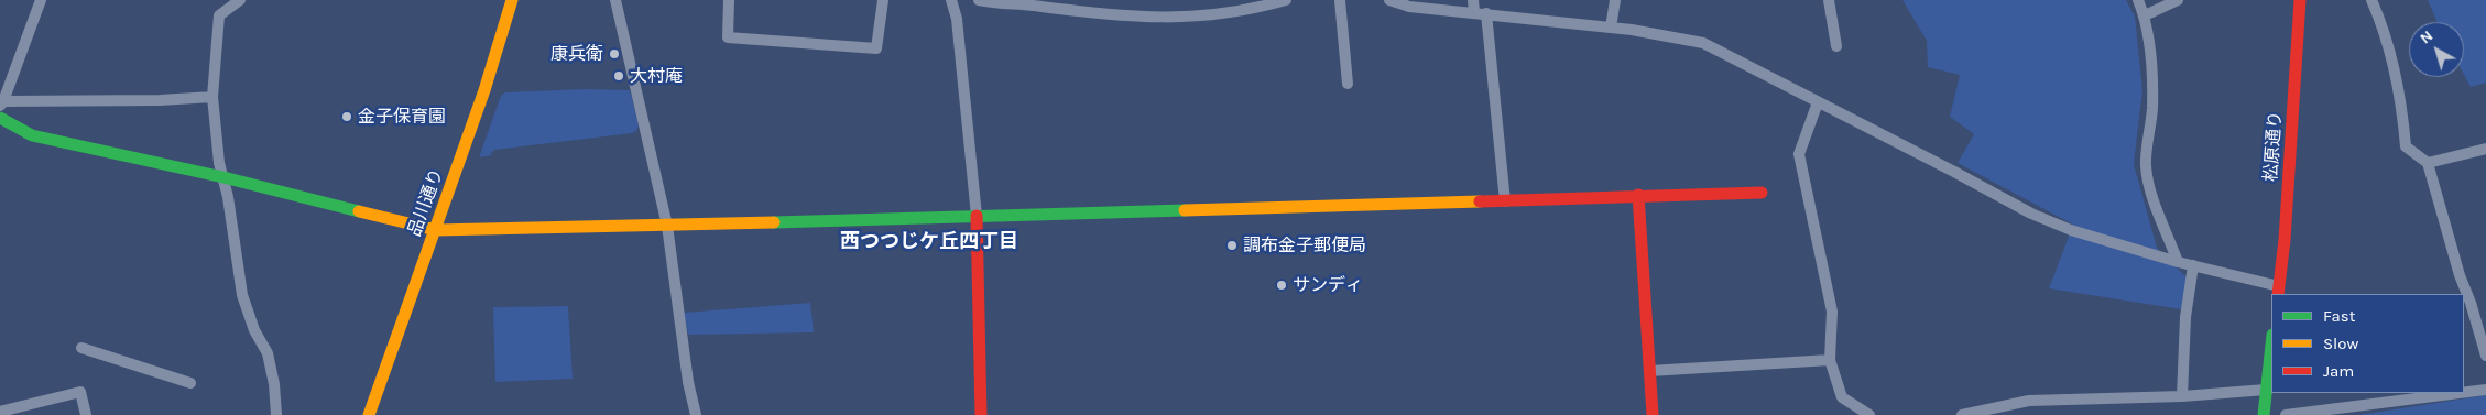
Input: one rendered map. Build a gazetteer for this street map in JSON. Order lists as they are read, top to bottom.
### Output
{
  "streets": {
    "street": ["松原通り", "品川通り"]
  },
  "districts": ["西つつじケ丘四丁目"],
  "places": [
    "康兵衛",
    "大村庵",
    "金子保育園",
    "調布金子郵便局",
    "サンディ"
  ],
  "legend": ["Fast", "Slow", "Jam"],
  "north": "top left"
}
